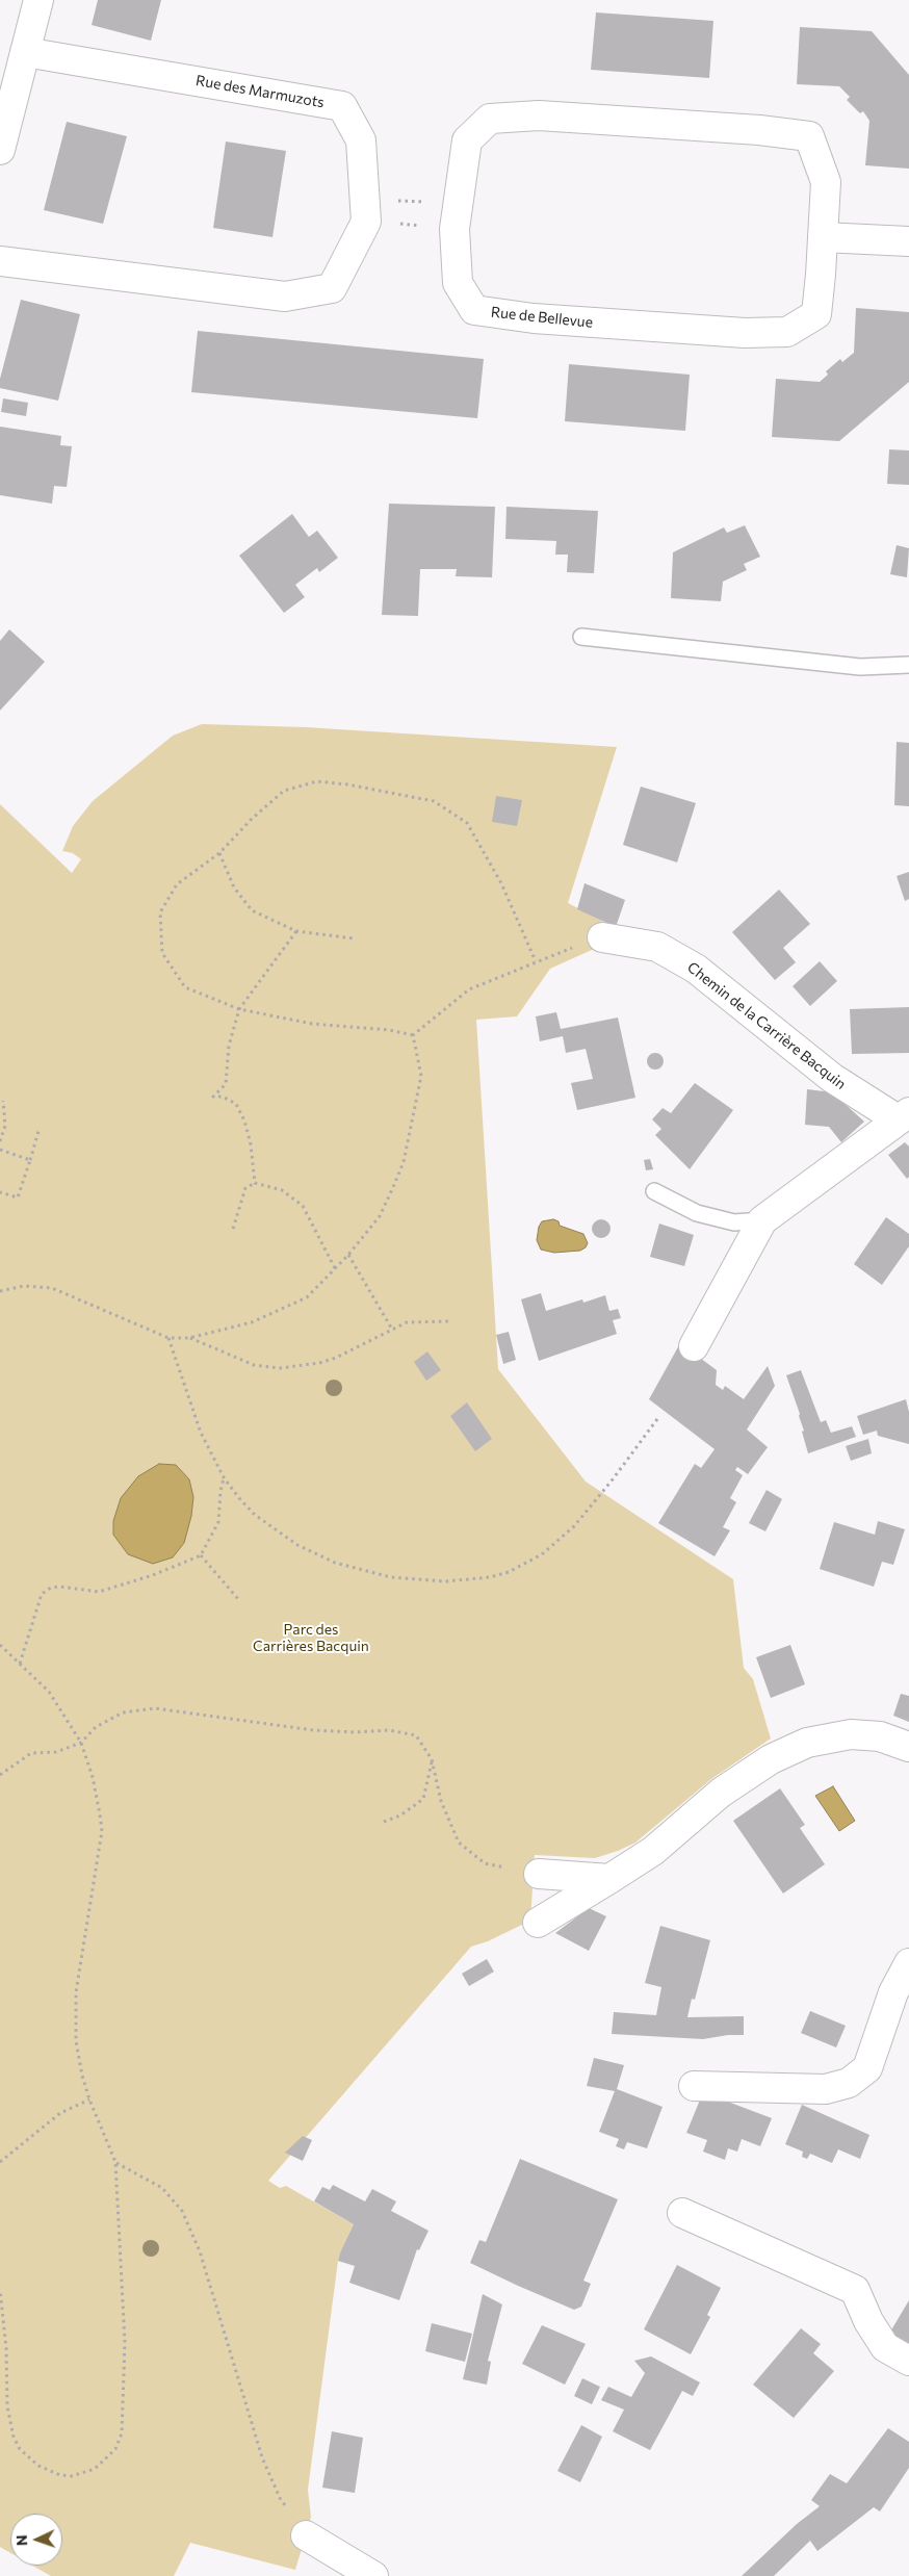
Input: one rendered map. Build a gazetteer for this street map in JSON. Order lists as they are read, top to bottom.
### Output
{
  "streets": {
    "street": ["Rue des Marmuzots", "Rue de Bellevue", "Chemin de la Carrière Bacquin"]
  },
  "parks": ["Parc des Carrières Bacquin"],
  "north": "left"
}
